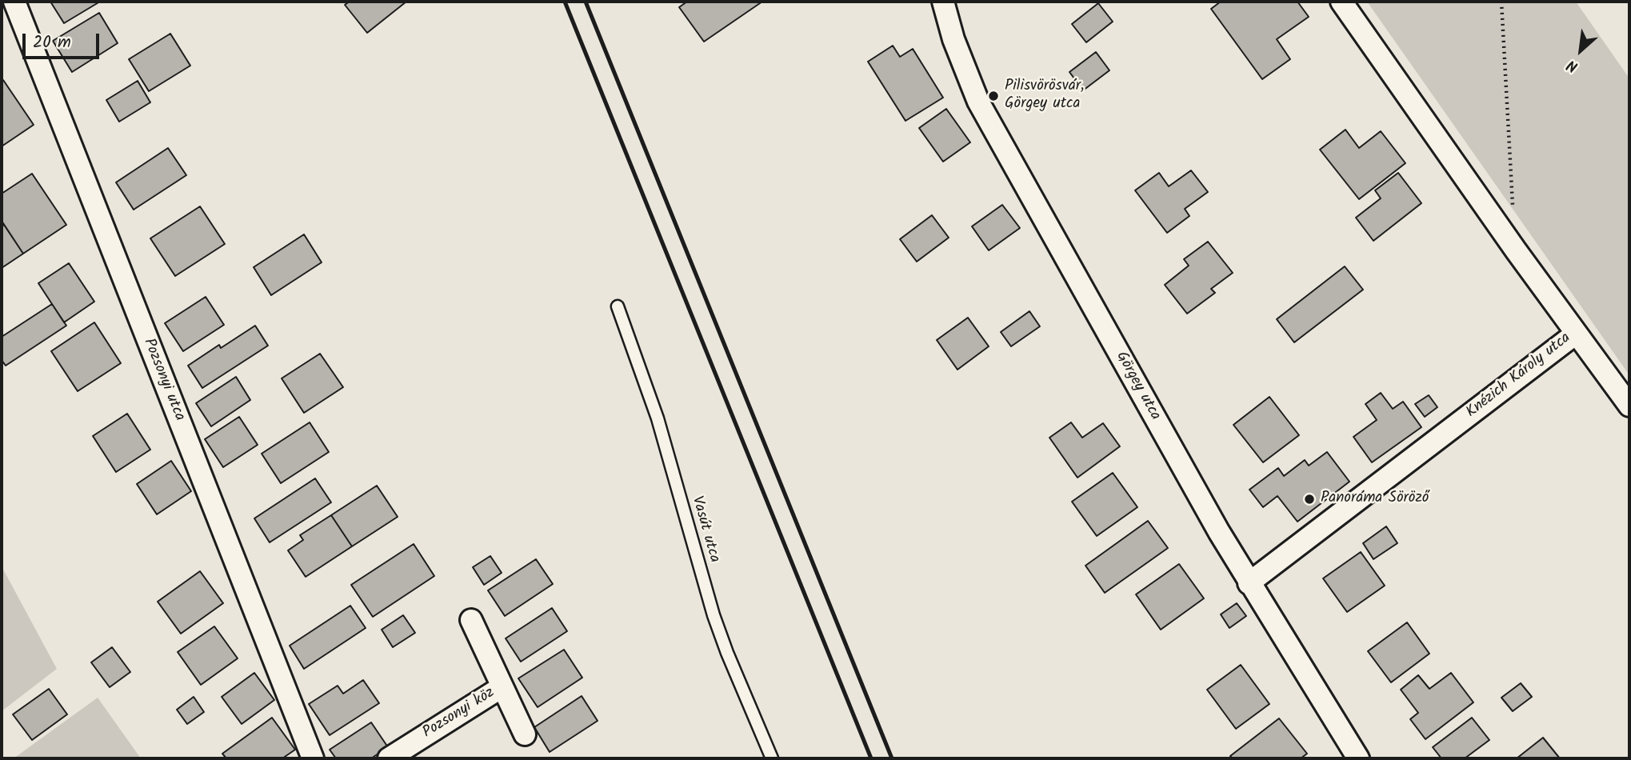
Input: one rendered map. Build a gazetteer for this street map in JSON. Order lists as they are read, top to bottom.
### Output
{
  "streets": {
    "street": [
      "Knézich Károly utca",
      "Pozsonyi utca",
      "Görgey utca",
      "Pozsonyi köz"
    ],
    "lane": ["Vasút utca"]
  },
  "crossings": [
    ["Knézich Károly utca", "Görgey utca"]
  ],
  "places": ["Pilisvörösvár, Görgey utca", "Panoráma Söröző"],
  "scale_bar": "20 m",
  "north": "bottom left"
}
